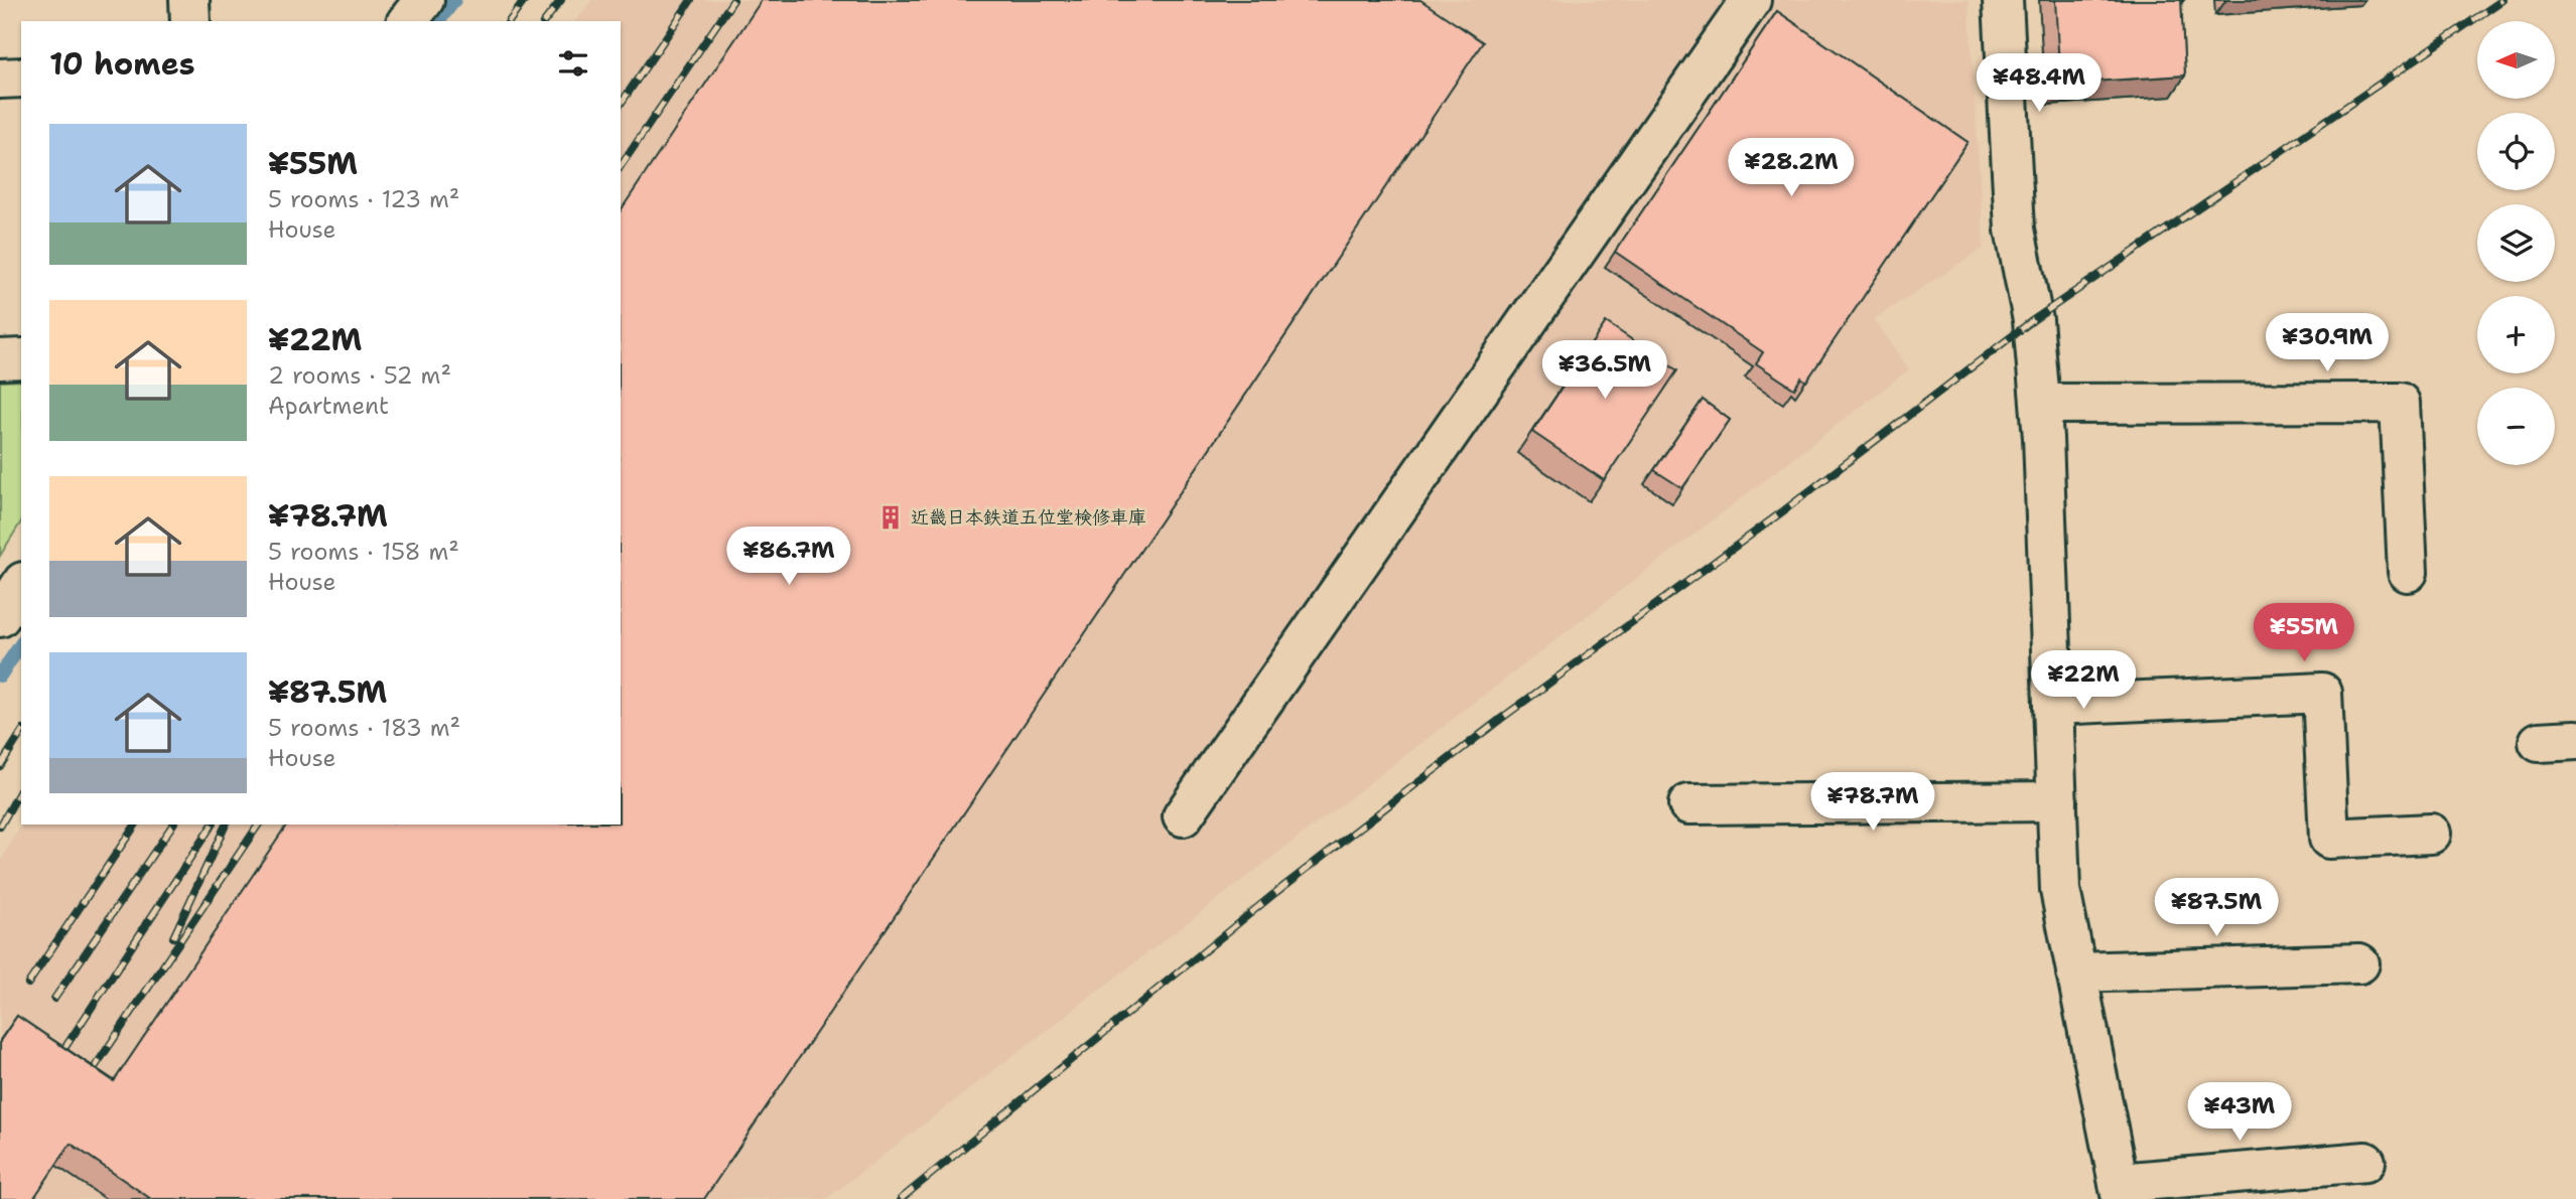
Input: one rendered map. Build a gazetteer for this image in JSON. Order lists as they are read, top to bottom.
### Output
{
  "places": {
    "building": ["近畿日本鉄道五位堂検修車庫"]
  },
  "north": "left",
  "page": {
    "map_buttons": ["+", "−"],
    "heading": "10 homes",
    "price": [
      "¥48.4M",
      "¥28.2M",
      "¥30.9M",
      "¥36.5M",
      "¥86.7M",
      "¥55M",
      "¥22M",
      "¥78.7M",
      "¥87.5M",
      "¥43M"
    ],
    "list": [
      {
        "name": "¥55M",
        "note": "5 rooms · 123 m² · House"
      },
      {
        "name": "¥22M",
        "note": "2 rooms · 52 m² · Apartment"
      },
      {
        "name": "¥78.7M",
        "note": "5 rooms · 158 m² · House"
      },
      {
        "name": "¥87.5M",
        "note": "5 rooms · 183 m² · House"
      }
    ]
  }
}
